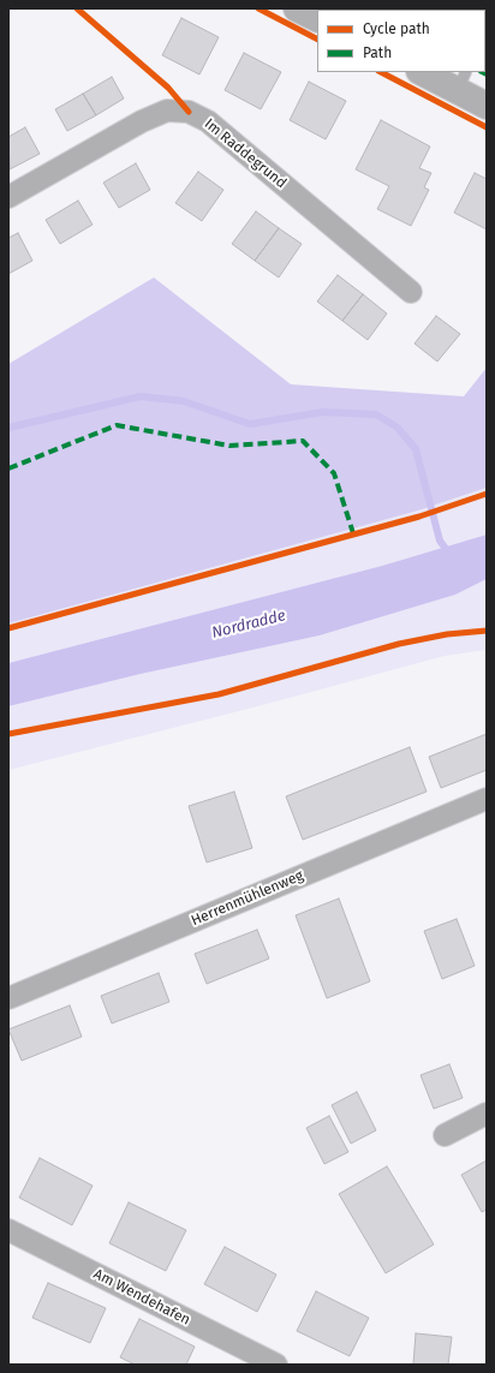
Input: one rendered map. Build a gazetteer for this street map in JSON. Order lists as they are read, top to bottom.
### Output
{
  "streets": {
    "street": ["Im Raddegrund", "Herrenmühlenweg", "Am Wendehafen"]
  },
  "water": ["Nordradde"],
  "legend": ["Cycle path", "Path"]
}
